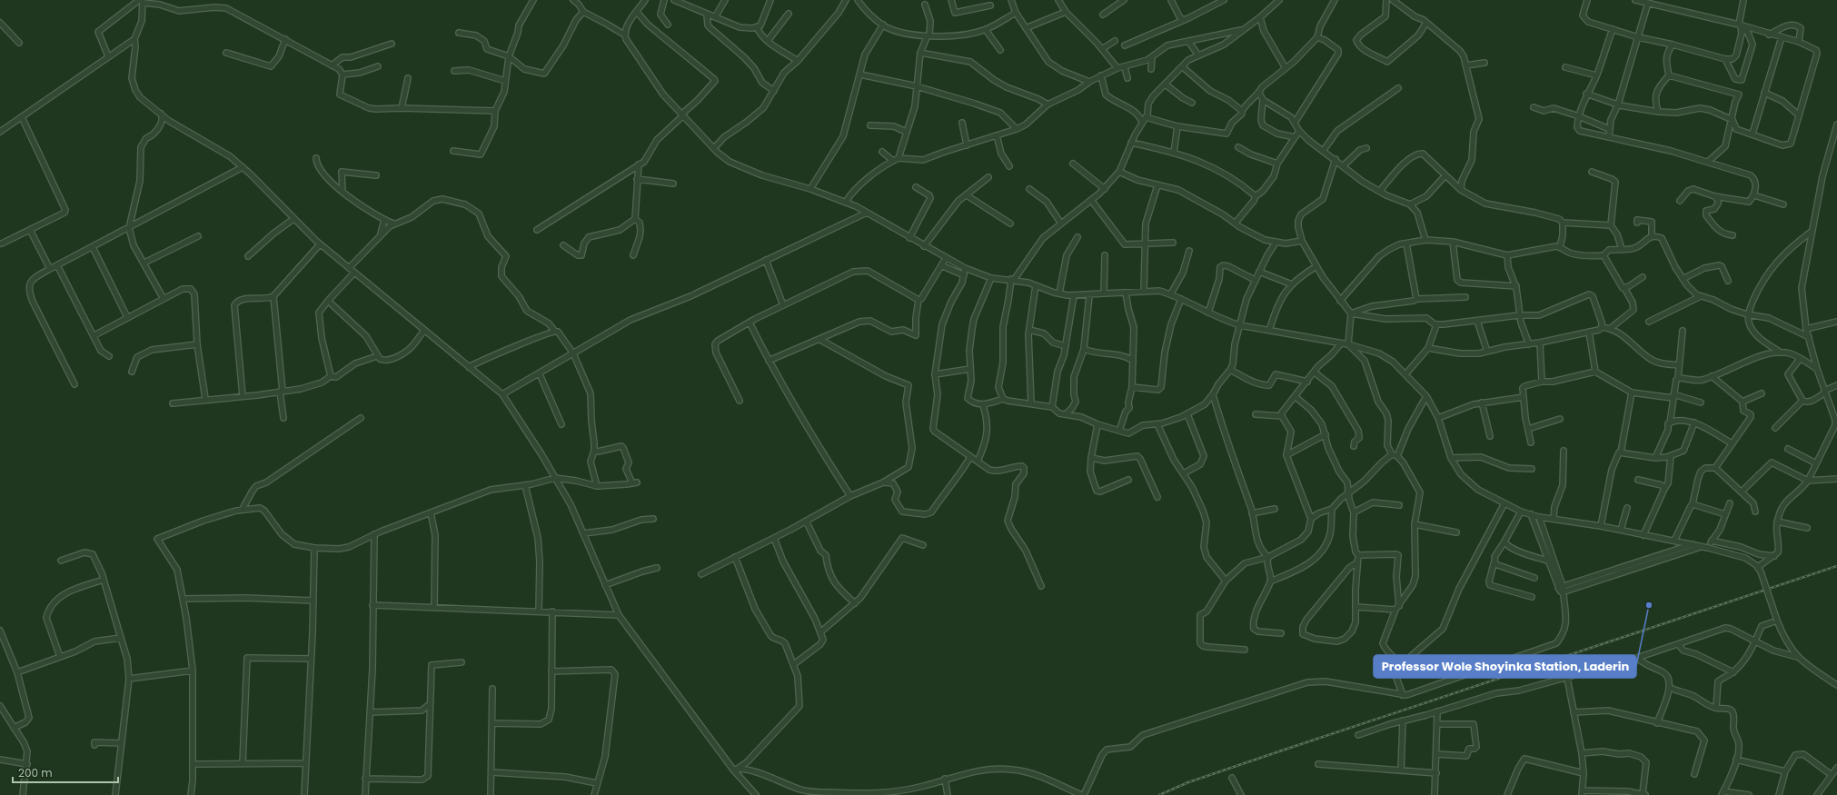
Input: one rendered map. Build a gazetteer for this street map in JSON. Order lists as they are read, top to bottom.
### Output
{
  "places": ["Professor Wole Shoyinka Station, Laderin"],
  "scale_bar": "200 m"
}
